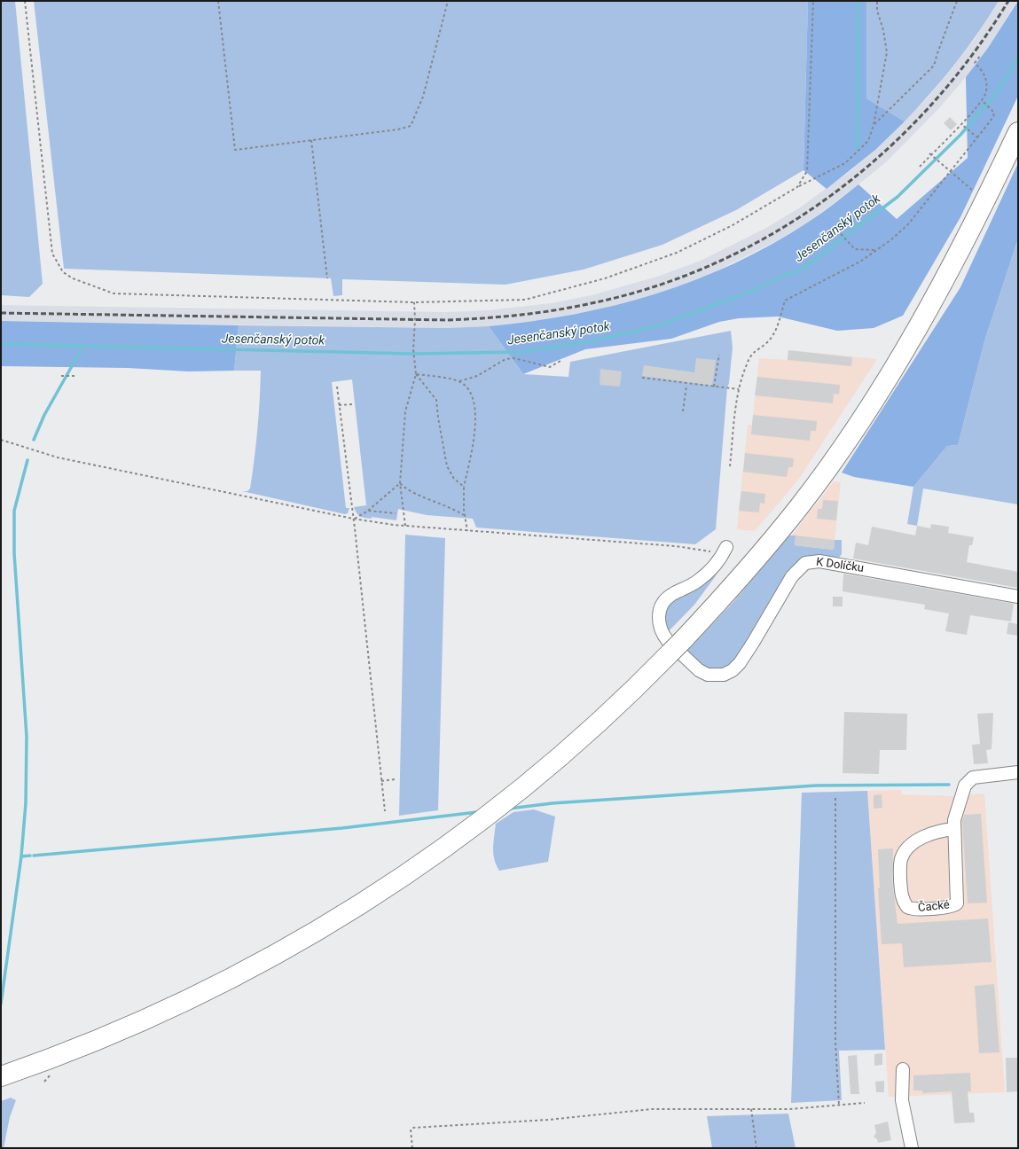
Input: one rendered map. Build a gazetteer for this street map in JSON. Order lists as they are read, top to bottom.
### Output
{
  "streets": {
    "street": ["K Dolíčku", "Čacké"]
  },
  "water": ["Jesenčanský potok"]
}
